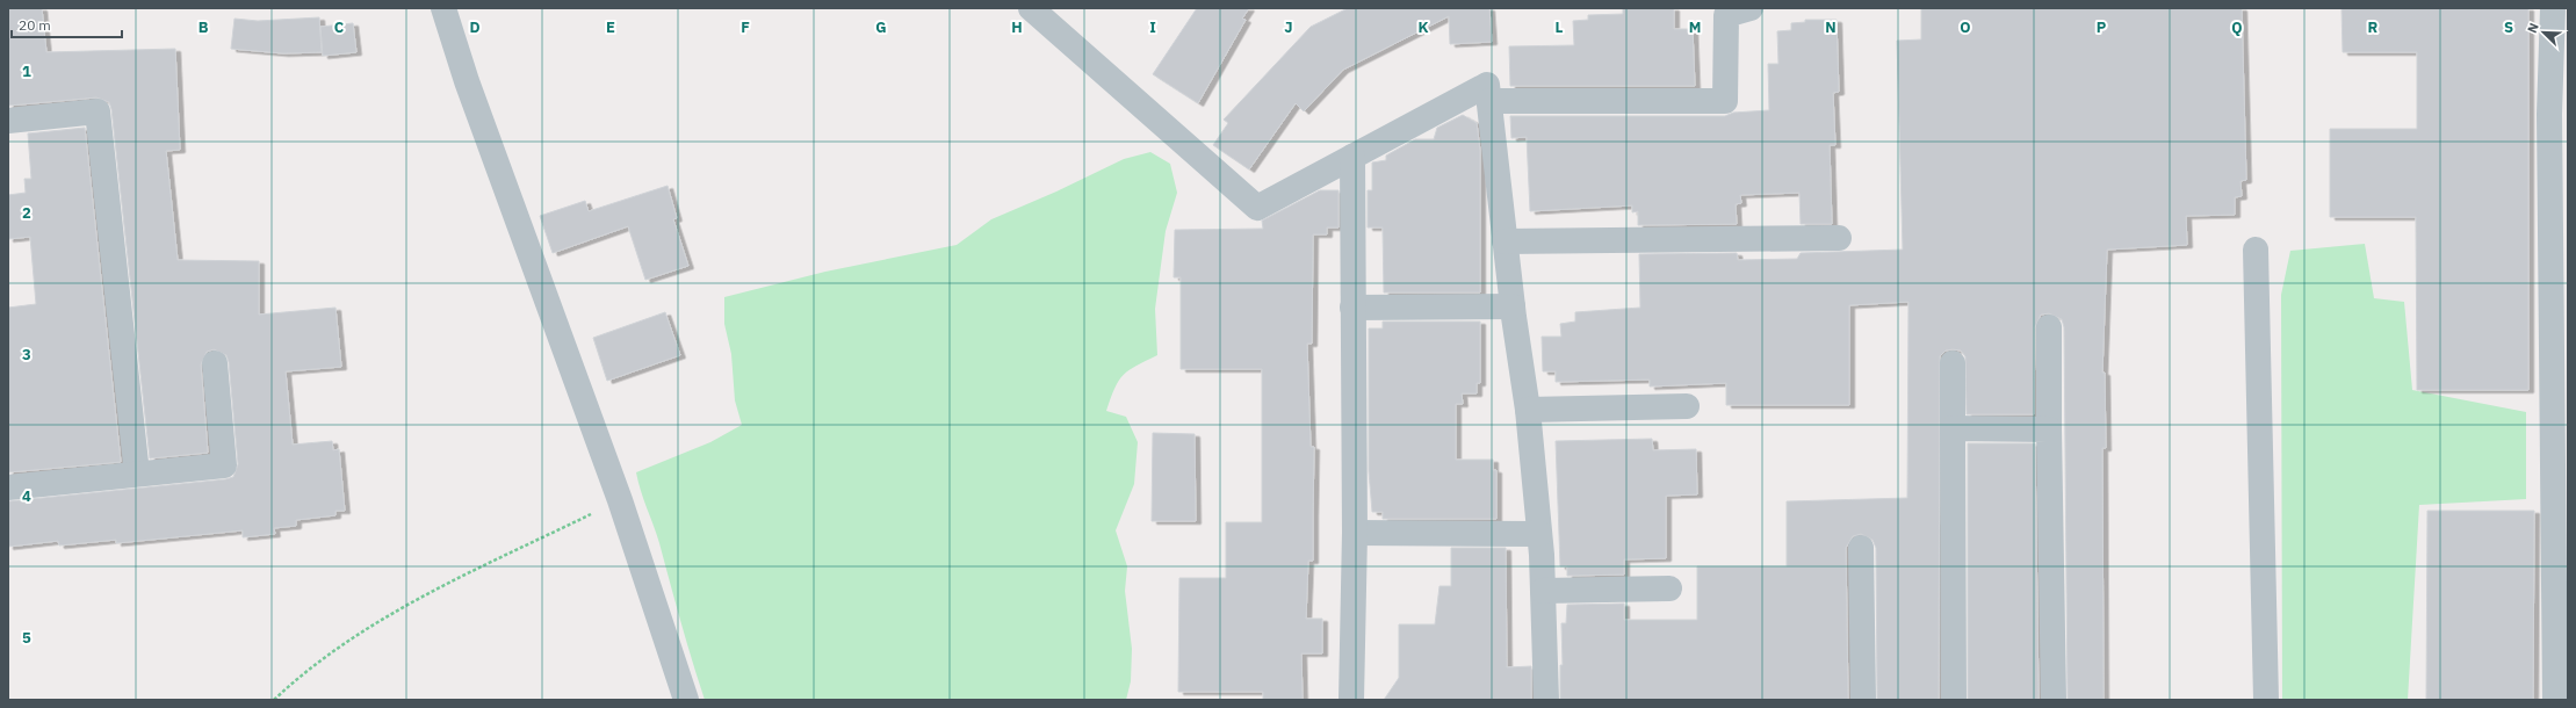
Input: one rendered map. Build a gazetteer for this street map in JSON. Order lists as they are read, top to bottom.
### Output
{
  "scale_bar": "20 m",
  "north": "top left",
  "grid": {
    "columns": [
      "B",
      "C",
      "D",
      "E",
      "F",
      "G",
      "H",
      "I",
      "J",
      "K",
      "L",
      "M",
      "N",
      "O",
      "P",
      "Q",
      "R",
      "S"
    ],
    "rows": [
      "1",
      "2",
      "3",
      "4",
      "5"
    ]
  }
}
